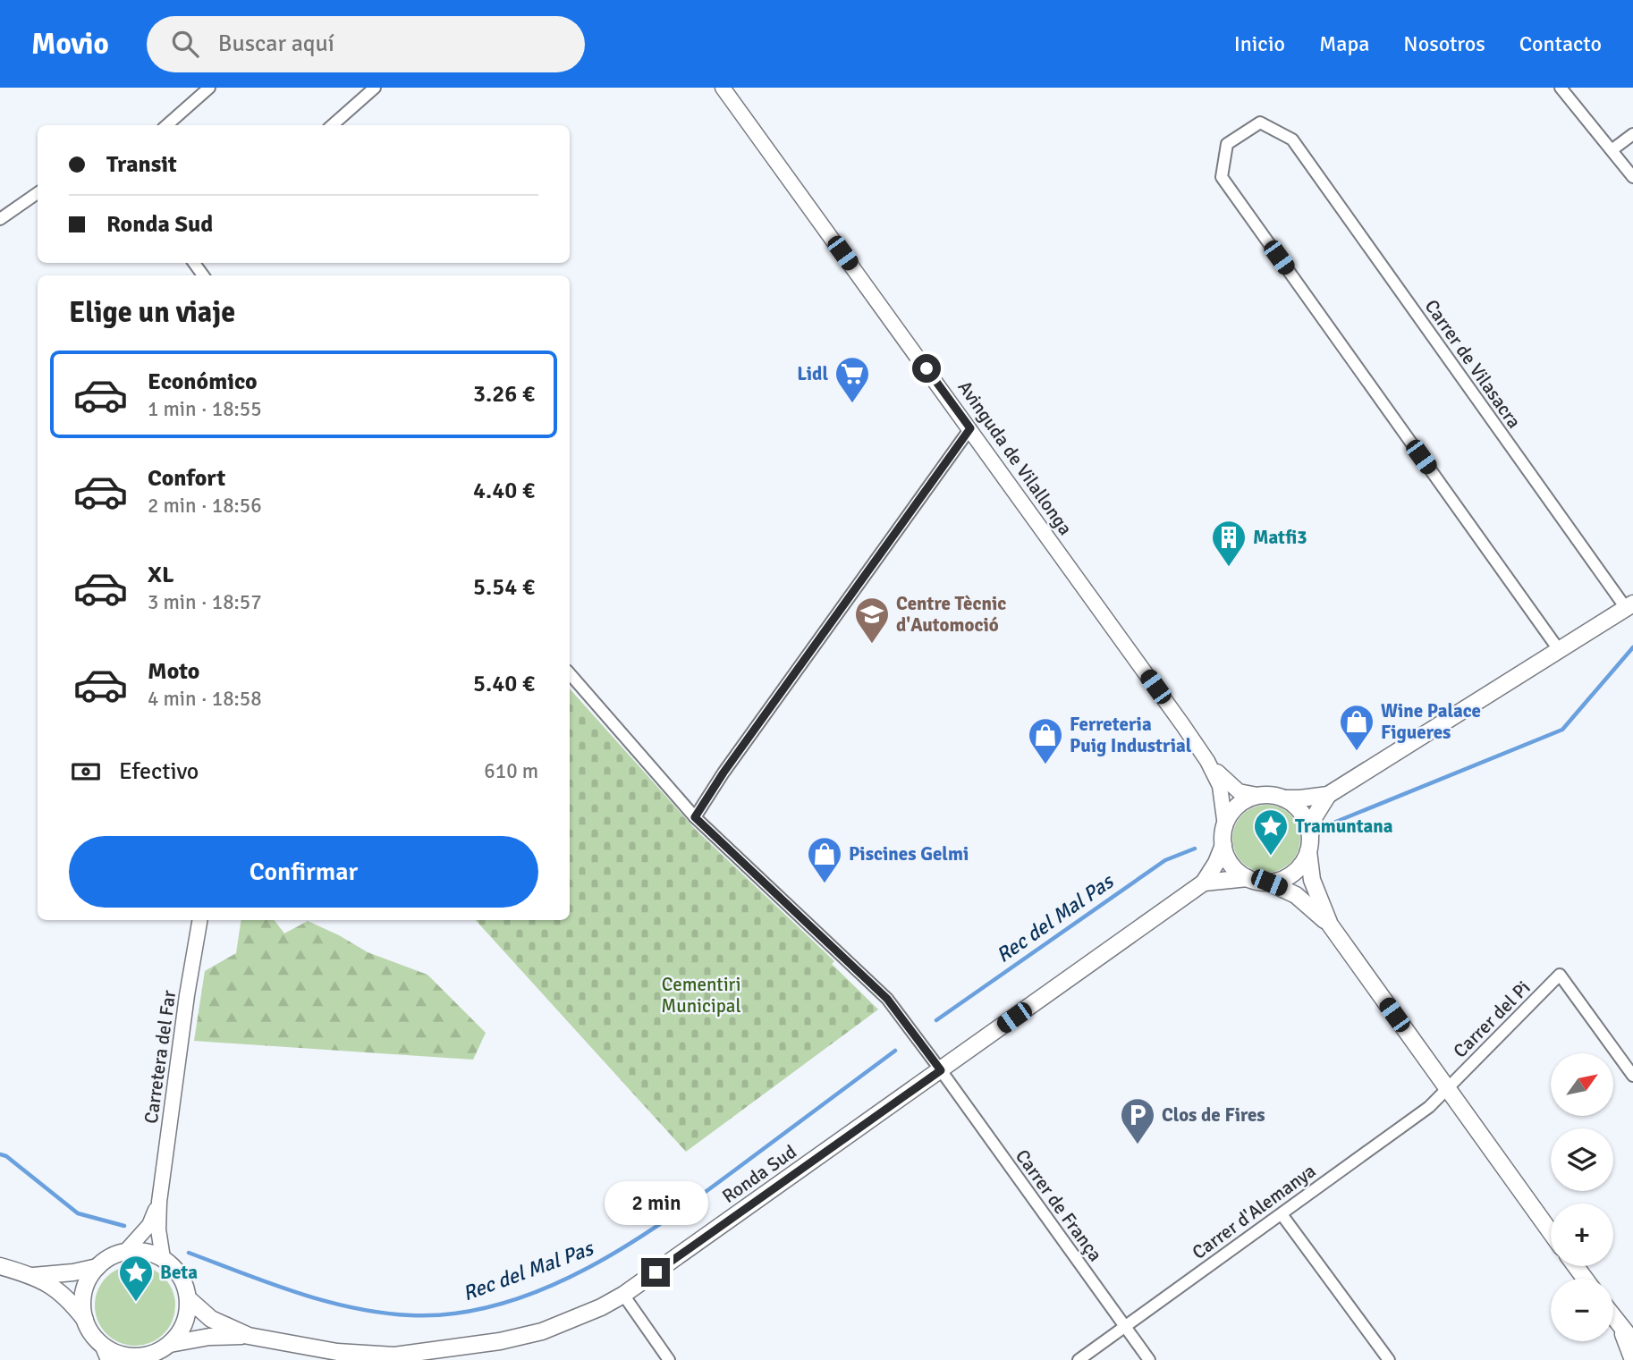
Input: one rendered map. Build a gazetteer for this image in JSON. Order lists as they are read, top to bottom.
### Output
{
  "streets": {
    "main road": ["Ronda Sud"],
    "street": [
      "Carrer de Vilasacra",
      "Avinguda de Vilallonga",
      "Carrer del Pi",
      "Carretera del Far",
      "Carrer de França",
      "Carrer d'Alemanya"
    ]
  },
  "crossings": [
    ["Avinguda de Vilallonga", "Ronda Sud"],
    ["Carrer del Pi", "Carrer d'Alemanya"],
    ["Carretera del Far", "Ronda Sud"],
    ["Ronda Sud", "Carrer de França"],
    ["Carrer de França", "Carrer d'Alemanya"]
  ],
  "water": ["Rec del Mal Pas"],
  "parks": ["Cementiri Municipal"],
  "places": {
    "supermarket": ["Lidl"],
    "building": ["Matfi3"],
    "school or university": ["Centre Tècnic d'Automoció"],
    "shop": ["Wine Palace Figueres", "Ferreteria Puig Industrial", "Piscines Gelmi"],
    "place": ["Tramuntana", "Beta"],
    "parking": ["Clos de Fires"]
  },
  "north": "top right",
  "page": {
    "header": "Movio",
    "search": "Buscar aquí",
    "nav": [
      "Inicio",
      "Mapa",
      "Nosotros",
      "Contacto"
    ],
    "banner": ["Transit", "Ronda Sud"],
    "heading": "Elige un viaje",
    "list": [
      {
        "name": "Económico",
        "note": "1 min · 18:55",
        "value": "3.26 €"
      },
      {
        "name": "Confort",
        "note": "2 min · 18:56",
        "value": "4.40 €"
      },
      {
        "name": "XL",
        "note": "3 min · 18:57",
        "value": "5.54 €"
      },
      {
        "name": "Moto",
        "note": "4 min · 18:58",
        "value": "5.40 €"
      }
    ],
    "pay": ["Efectivo", "610 m"],
    "buttons": "Confirmar",
    "map_buttons": ["+", "−"],
    "bubble": "2 min"
  }
}
